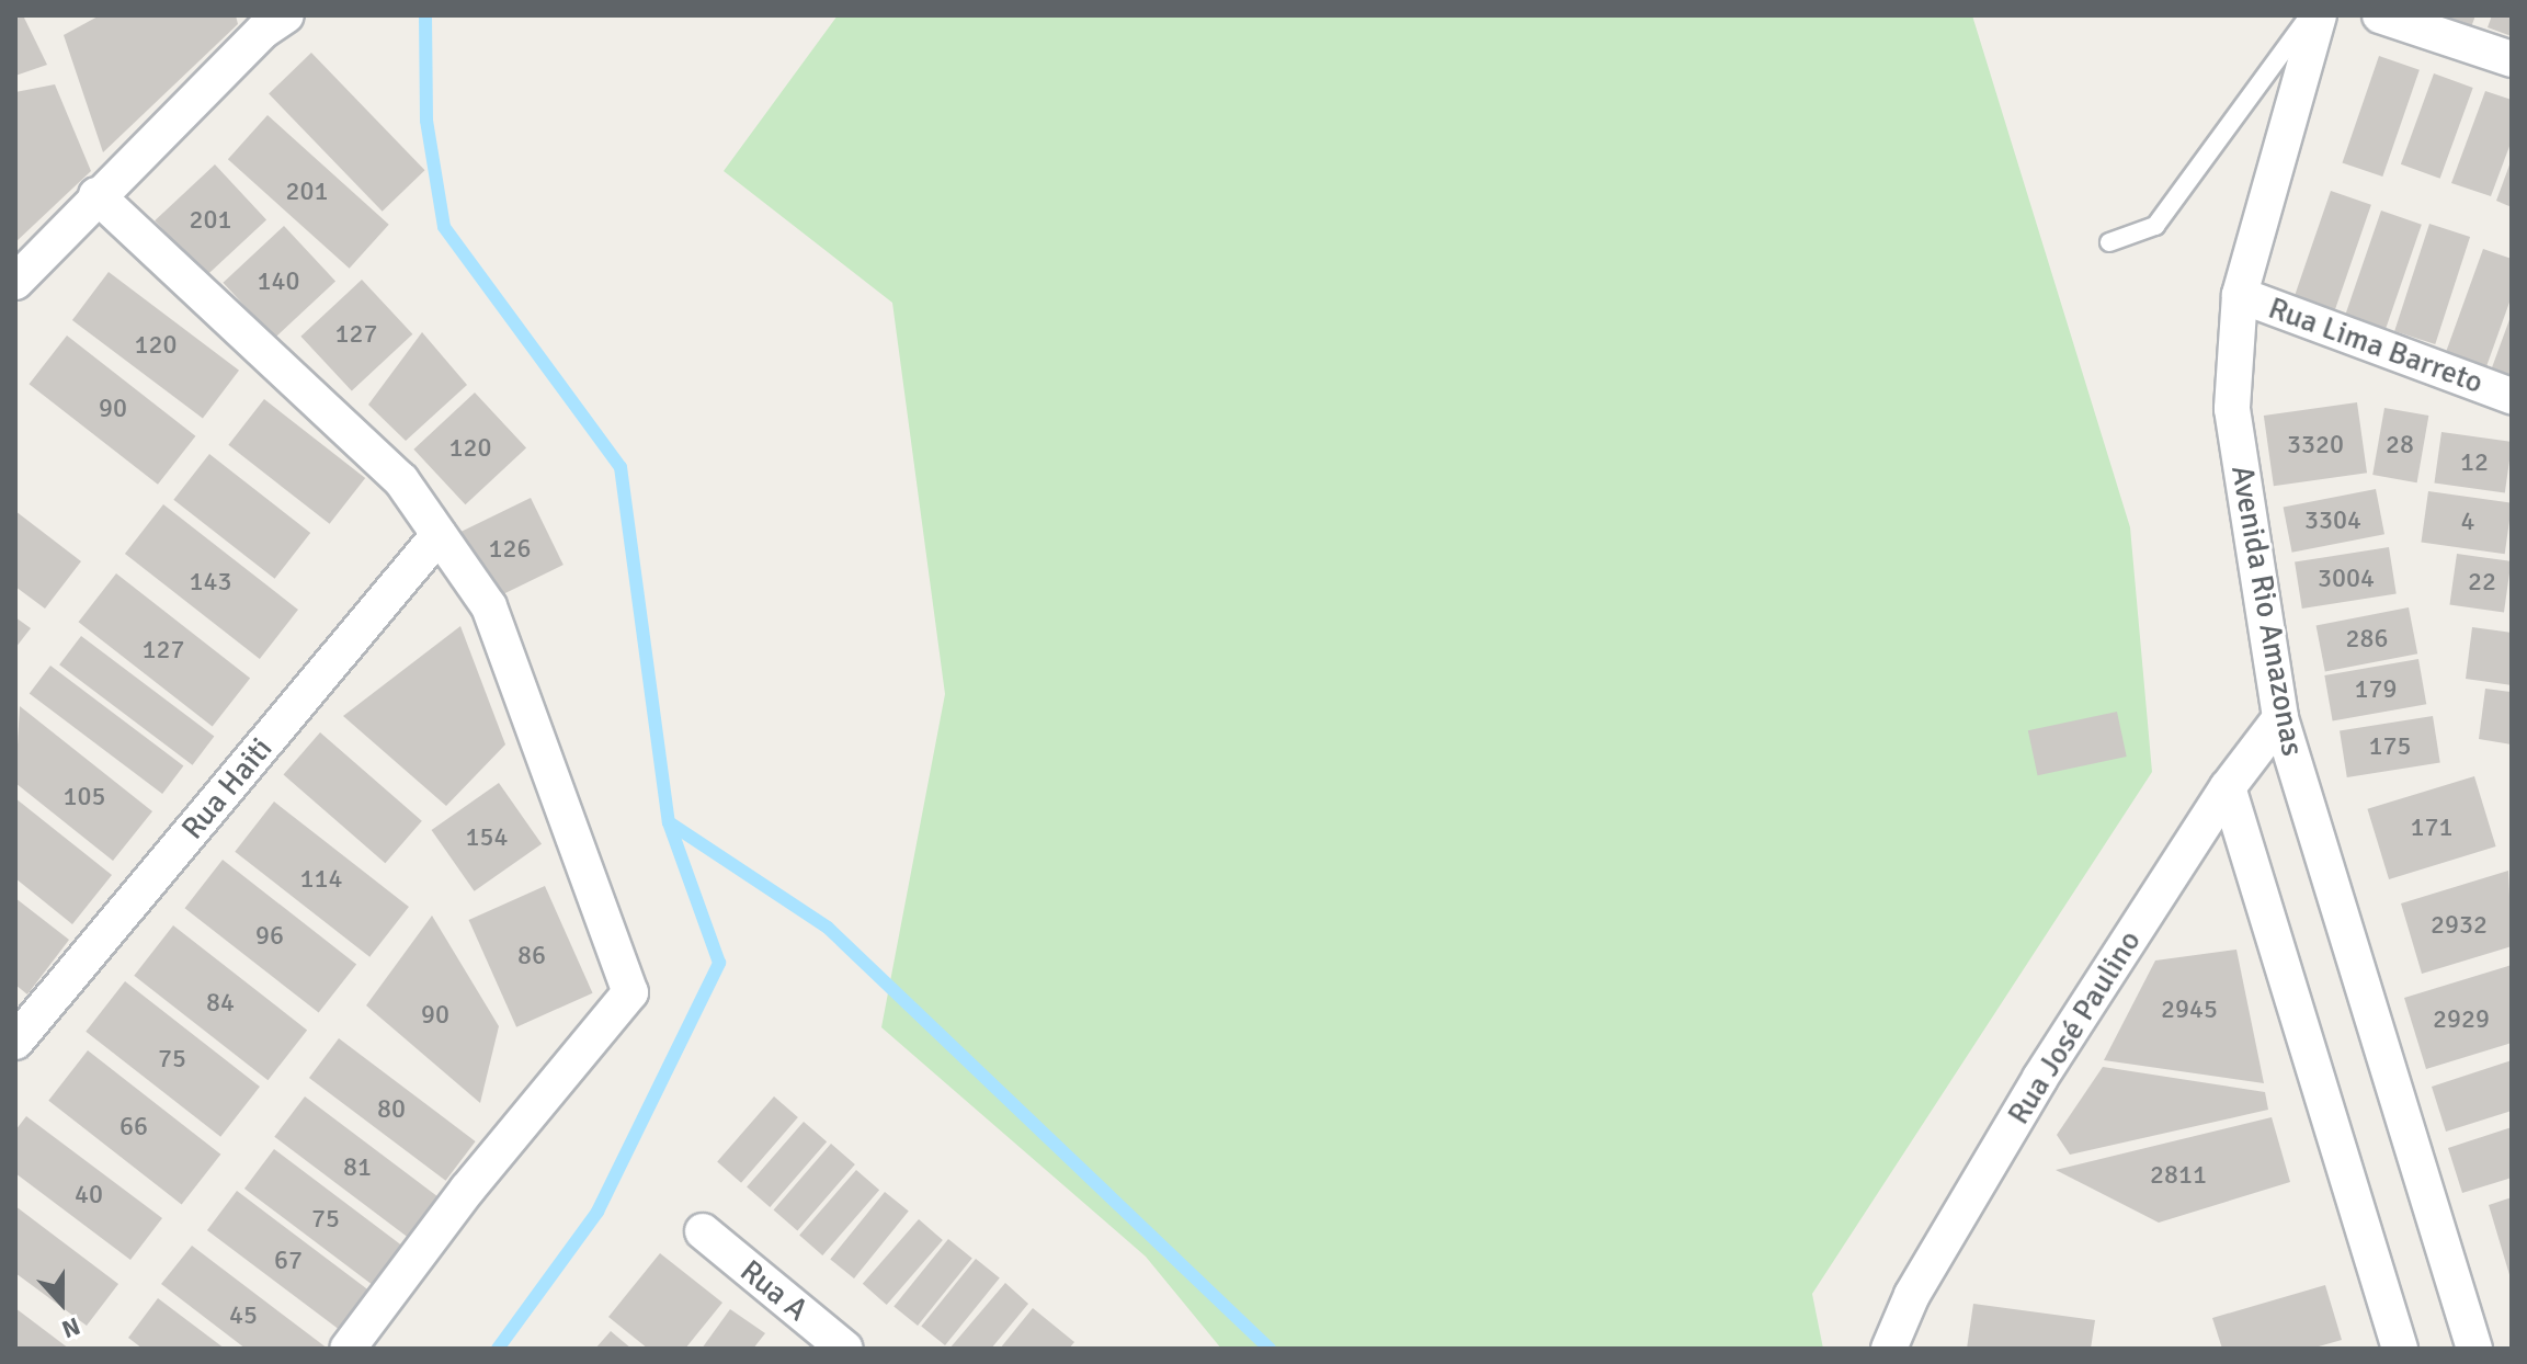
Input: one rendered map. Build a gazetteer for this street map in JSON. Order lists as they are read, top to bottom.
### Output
{
  "streets": {
    "street": [
      "Rua Lima Barreto",
      "Avenida Rio Amazonas",
      "Rua Haiti",
      "Rua José Paulino",
      "Rua A"
    ]
  },
  "crossings": [
    ["Rua Lima Barreto", "Avenida Rio Amazonas"],
    ["Avenida Rio Amazonas", "Rua José Paulino"]
  ],
  "house_numbers": [
    "201",
    "201",
    "140",
    "127",
    "120",
    "90",
    "3320",
    "28",
    "120",
    "12",
    "3304",
    "4",
    "126",
    "3004",
    "143",
    "22",
    "286",
    "127",
    "179",
    "175",
    "105",
    "171",
    "154",
    "114",
    "2932",
    "96",
    "86",
    "84",
    "2945",
    "90",
    "2929",
    "75",
    "80",
    "66",
    "81",
    "2811",
    "40",
    "75",
    "67",
    "45"
  ],
  "north": "bottom"
}
